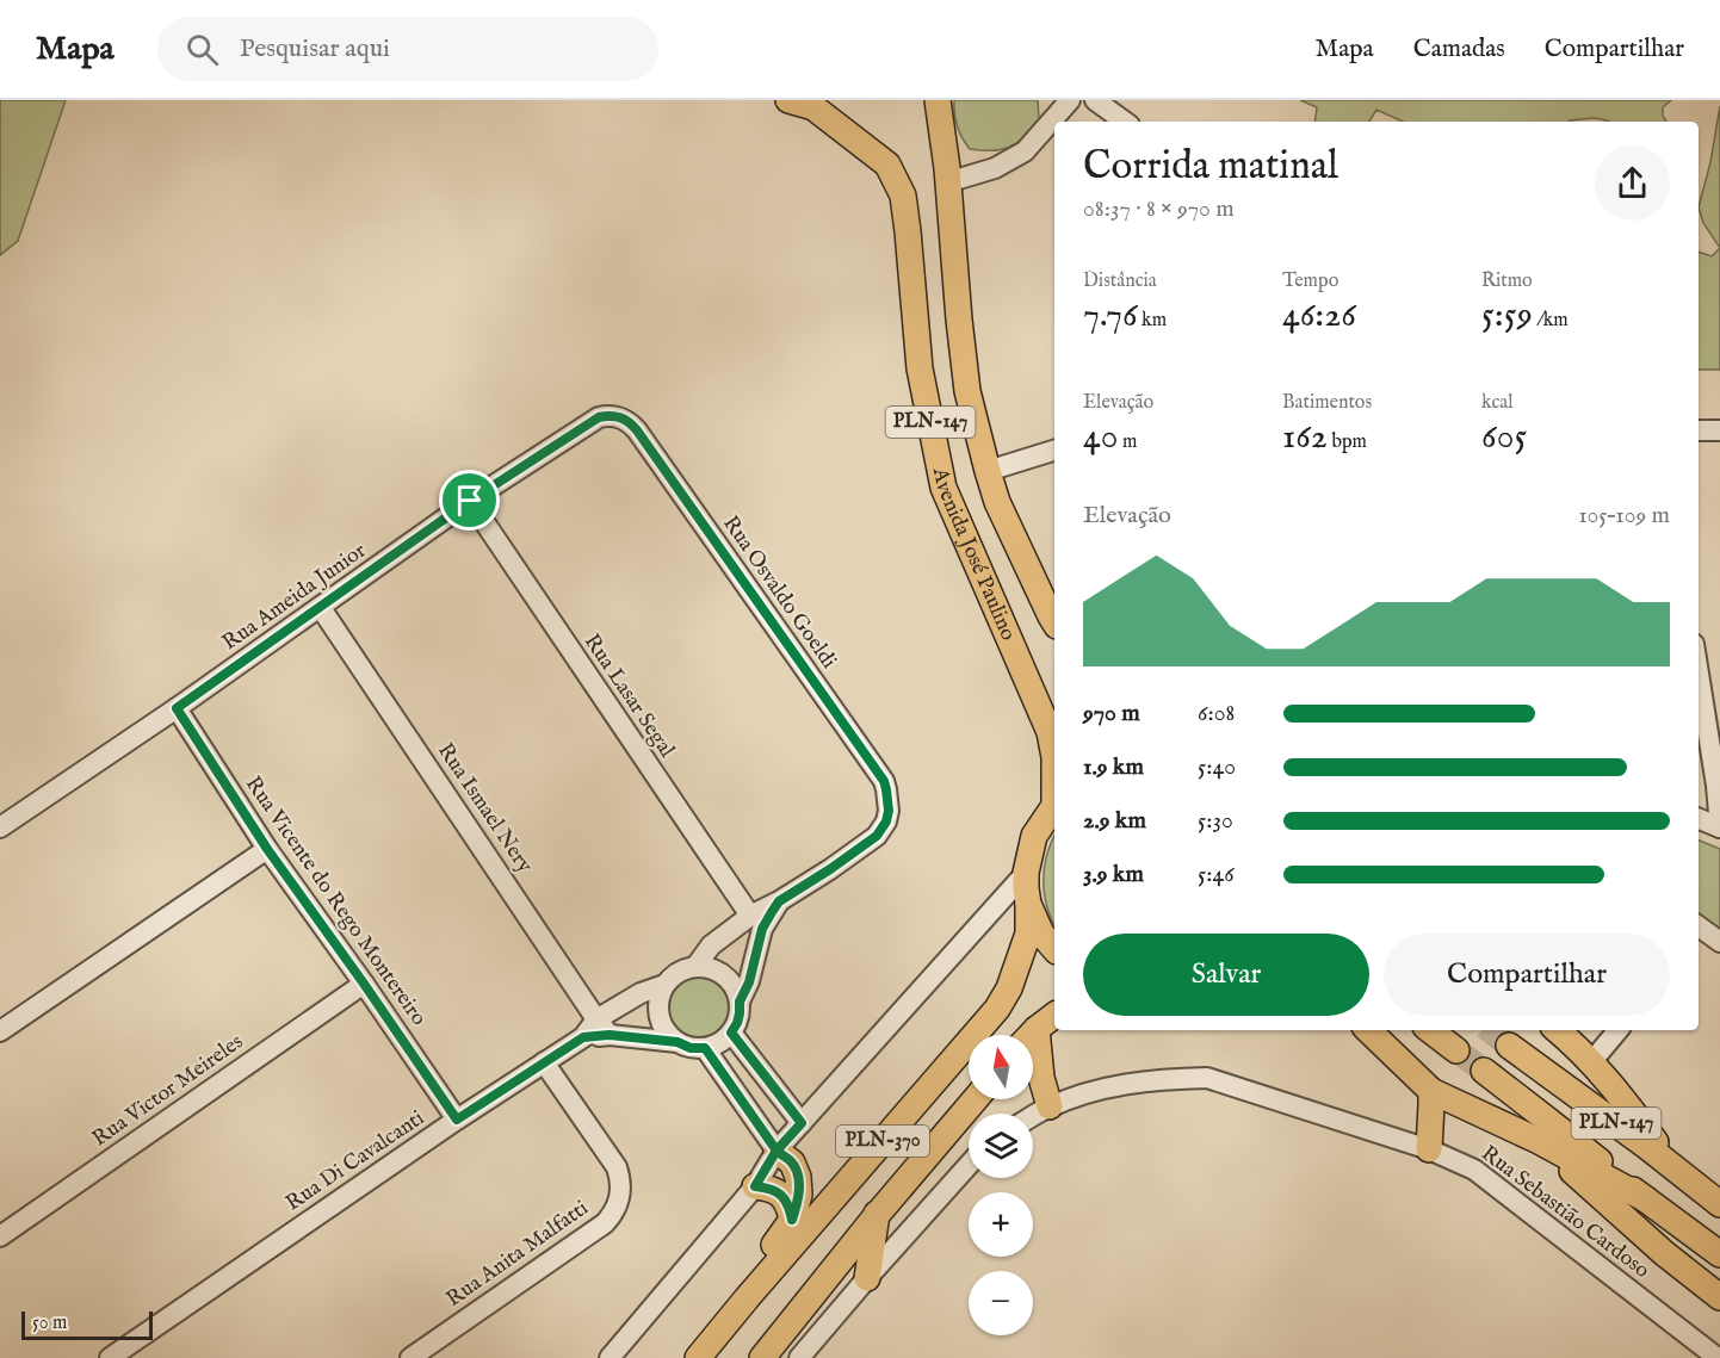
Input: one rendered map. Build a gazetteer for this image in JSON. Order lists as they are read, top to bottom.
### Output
{
  "streets": {
    "main road": ["PLN-147", "Avenida José Paulino", "PLN-370"],
    "street": [
      "Rua Osvaldo Goeldi",
      "Rua Ameida Junior",
      "Rua Lasar Segal",
      "Rua Ismael Nery",
      "Rua Vicente do Rego Montereiro",
      "Rua Victor Meireles",
      "Rua Di Cavalcanti",
      "Rua Sebastião Cardoso",
      "Rua Anita Malfatti"
    ]
  },
  "crossings": [
    ["Rua Osvaldo Goeldi", "Rua Ameida Junior"],
    ["Rua Ameida Junior", "Rua Lasar Segal"],
    ["Rua Ameida Junior", "Rua Ismael Nery"],
    ["Rua Ameida Junior", "Rua Vicente do Rego Montereiro"],
    ["Rua Ismael Nery", "Rua Di Cavalcanti"],
    ["Rua Vicente do Rego Montereiro", "Rua Victor Meireles"],
    ["Rua Vicente do Rego Montereiro", "Rua Di Cavalcanti"],
    ["Rua Di Cavalcanti", "Rua Anita Malfatti"]
  ],
  "scale_bar": "50 m",
  "north": "top",
  "page": {
    "header": "Mapa",
    "search": "Pesquisar aqui",
    "nav": ["Mapa", "Camadas", "Compartilhar"],
    "heading": ["Corrida matinal", "08:37 · 8 × 970 m"],
    "stats": [
      ["Distância", "7.76 km"],
      ["Tempo", "46:26"],
      ["Ritmo", "5:59 /km"],
      ["Elevação", "40 m"],
      ["Batimentos", "162 bpm"],
      ["kcal", "605"]
    ],
    "chart": ["Elevação", "105–109 m"],
    "list": [
      {
        "name": "970 m",
        "note": "6:08"
      },
      {
        "name": "1.9 km",
        "note": "5:40"
      },
      {
        "name": "2.9 km",
        "note": "5:30"
      },
      {
        "name": "3.9 km",
        "note": "5:46"
      }
    ],
    "buttons": ["Salvar", "Compartilhar"],
    "map_buttons": ["+", "−"],
    "scale": "50 m"
  }
}
